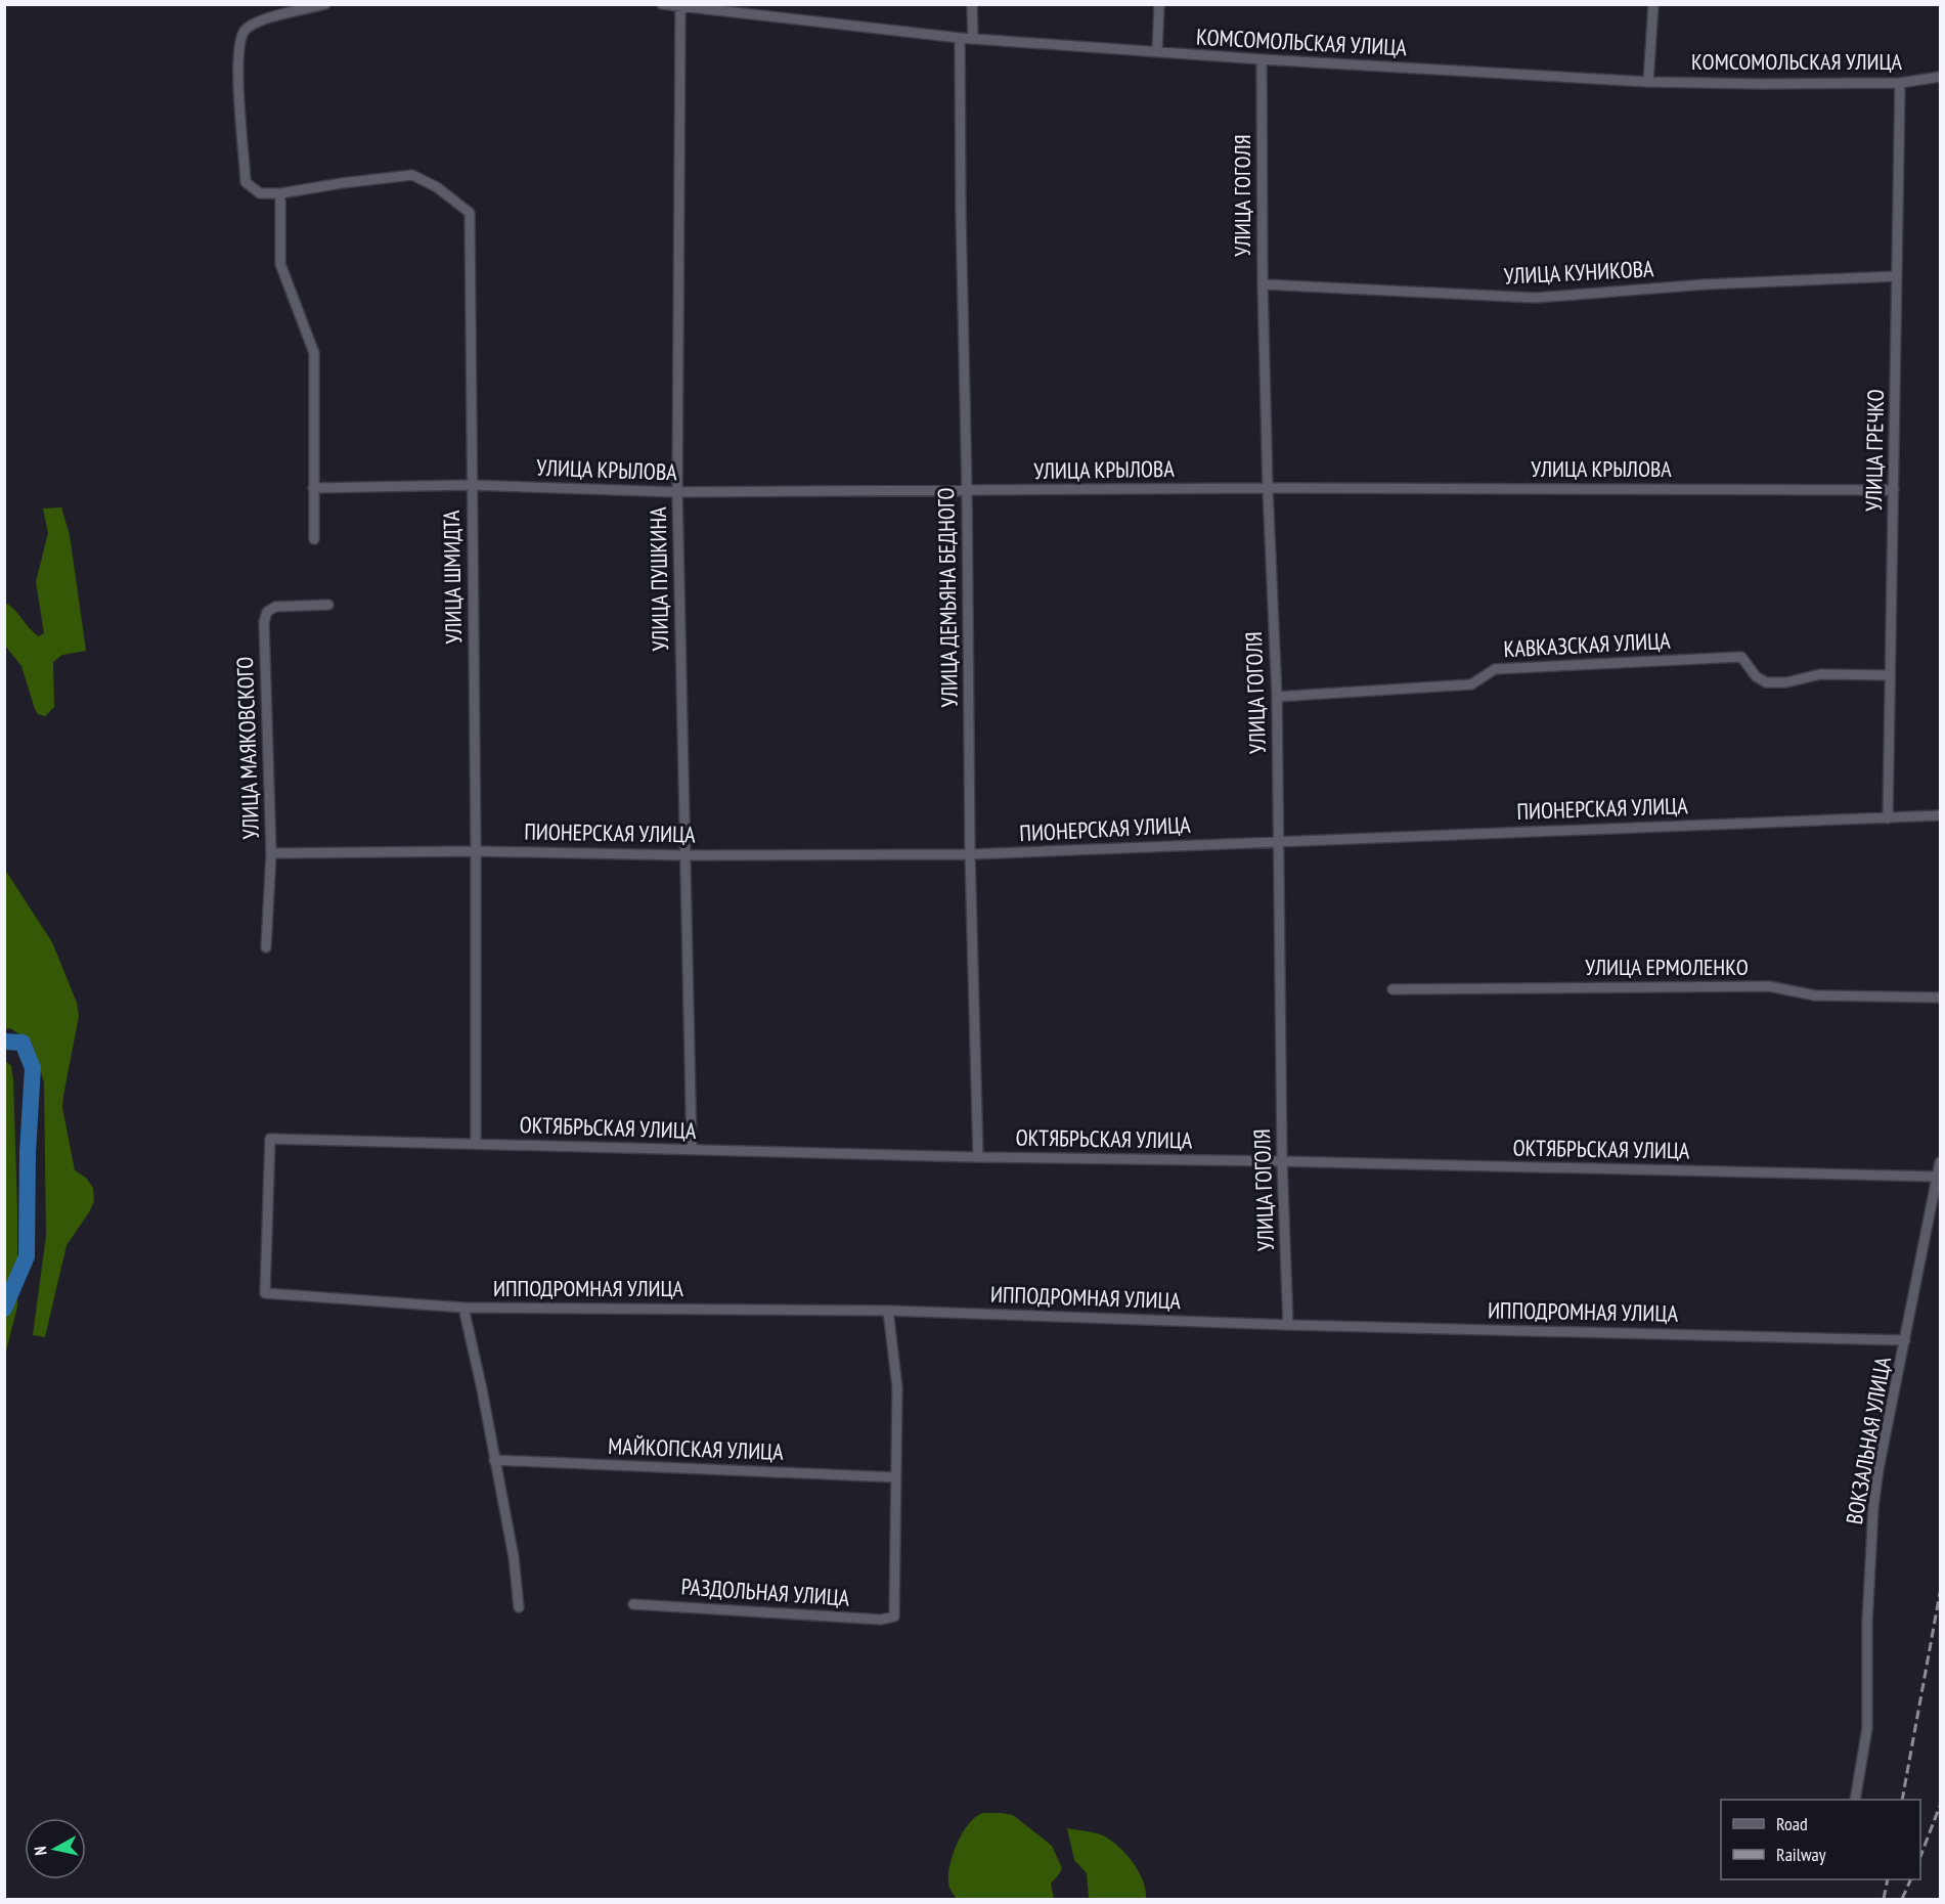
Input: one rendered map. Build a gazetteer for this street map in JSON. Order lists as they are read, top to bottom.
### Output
{
  "streets": {
    "street": [
      "КОМСОМОЛЬСКАЯ УЛИЦА",
      "УЛИЦА ГОГОЛЯ",
      "УЛИЦА КУНИКОВА",
      "УЛИЦА ГРЕЧКО",
      "УЛИЦА КРЫЛОВА",
      "УЛИЦА ШМИДТА",
      "УЛИЦА ПУШКИНА",
      "УЛИЦА ДЕМЬЯНА БЕДНОГО",
      "КАВКАЗСКАЯ УЛИЦА",
      "УЛИЦА МАЯКОВСКОГО",
      "ПИОНЕРСКАЯ УЛИЦА",
      "УЛИЦА ЕРМОЛЕНКО",
      "ОКТЯБРЬСКАЯ УЛИЦА",
      "ИППОДРОМНАЯ УЛИЦА",
      "ВОКЗАЛЬНАЯ УЛИЦА",
      "МАЙКОПСКАЯ УЛИЦА",
      "РАЗДОЛЬНАЯ УЛИЦА"
    ]
  },
  "crossings": [
    ["КОМСОМОЛЬСКАЯ УЛИЦА", "УЛИЦА ГОГОЛЯ"],
    ["КОМСОМОЛЬСКАЯ УЛИЦА", "УЛИЦА ГРЕЧКО"],
    ["КОМСОМОЛЬСКАЯ УЛИЦА", "УЛИЦА ПУШКИНА"],
    ["КОМСОМОЛЬСКАЯ УЛИЦА", "УЛИЦА ДЕМЬЯНА БЕДНОГО"],
    ["УЛИЦА ГОГОЛЯ", "УЛИЦА КУНИКОВА"],
    ["УЛИЦА ГОГОЛЯ", "УЛИЦА КРЫЛОВА"],
    ["УЛИЦА ГОГОЛЯ", "КАВКАЗСКАЯ УЛИЦА"],
    ["УЛИЦА ГОГОЛЯ", "ПИОНЕРСКАЯ УЛИЦА"],
    ["УЛИЦА ГОГОЛЯ", "ОКТЯБРЬСКАЯ УЛИЦА"],
    ["УЛИЦА ГОГОЛЯ", "ИППОДРОМНАЯ УЛИЦА"],
    ["УЛИЦА КУНИКОВА", "УЛИЦА ГРЕЧКО"],
    ["УЛИЦА ГРЕЧКО", "УЛИЦА КРЫЛОВА"],
    ["УЛИЦА ГРЕЧКО", "КАВКАЗСКАЯ УЛИЦА"],
    ["УЛИЦА ГРЕЧКО", "ПИОНЕРСКАЯ УЛИЦА"],
    ["УЛИЦА КРЫЛОВА", "УЛИЦА ШМИДТА"],
    ["УЛИЦА КРЫЛОВА", "УЛИЦА ПУШКИНА"],
    ["УЛИЦА КРЫЛОВА", "УЛИЦА ДЕМЬЯНА БЕДНОГО"],
    ["УЛИЦА ШМИДТА", "ПИОНЕРСКАЯ УЛИЦА"],
    ["УЛИЦА ШМИДТА", "ОКТЯБРЬСКАЯ УЛИЦА"],
    ["УЛИЦА ПУШКИНА", "ПИОНЕРСКАЯ УЛИЦА"],
    ["УЛИЦА ПУШКИНА", "ОКТЯБРЬСКАЯ УЛИЦА"],
    ["УЛИЦА ДЕМЬЯНА БЕДНОГО", "ПИОНЕРСКАЯ УЛИЦА"],
    ["УЛИЦА ДЕМЬЯНА БЕДНОГО", "ОКТЯБРЬСКАЯ УЛИЦА"],
    ["УЛИЦА МАЯКОВСКОГО", "ПИОНЕРСКАЯ УЛИЦА"],
    ["ОКТЯБРЬСКАЯ УЛИЦА", "ИППОДРОМНАЯ УЛИЦА"],
    ["ОКТЯБРЬСКАЯ УЛИЦА", "ВОКЗАЛЬНАЯ УЛИЦА"],
    ["ИППОДРОМНАЯ УЛИЦА", "ВОКЗАЛЬНАЯ УЛИЦА"],
    ["МАЙКОПСКАЯ УЛИЦА", "РАЗДОЛЬНАЯ УЛИЦА"]
  ],
  "legend": ["Road", "Railway"],
  "north": "left"
}
